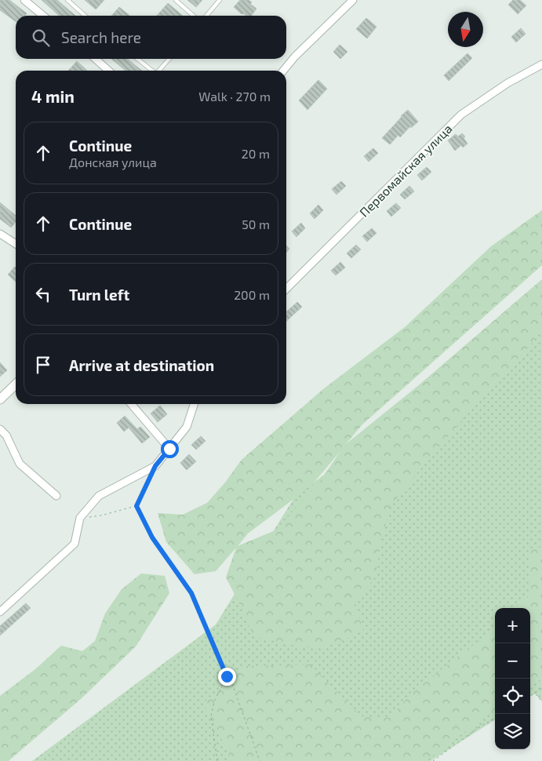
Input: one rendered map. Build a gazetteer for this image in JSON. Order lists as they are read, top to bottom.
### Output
{
  "streets": {
    "street": ["Первомайская улица"]
  },
  "north": "bottom",
  "page": {
    "search": "Search here",
    "heading": ["4 min", "Walk · 270 m"],
    "list": [
      ["Continue", "Донская улица", "20 m"],
      ["Continue", "50 m"],
      ["Turn left", "200 m"],
      "Arrive at destination"
    ],
    "map_buttons": ["+", "−"]
  }
}
